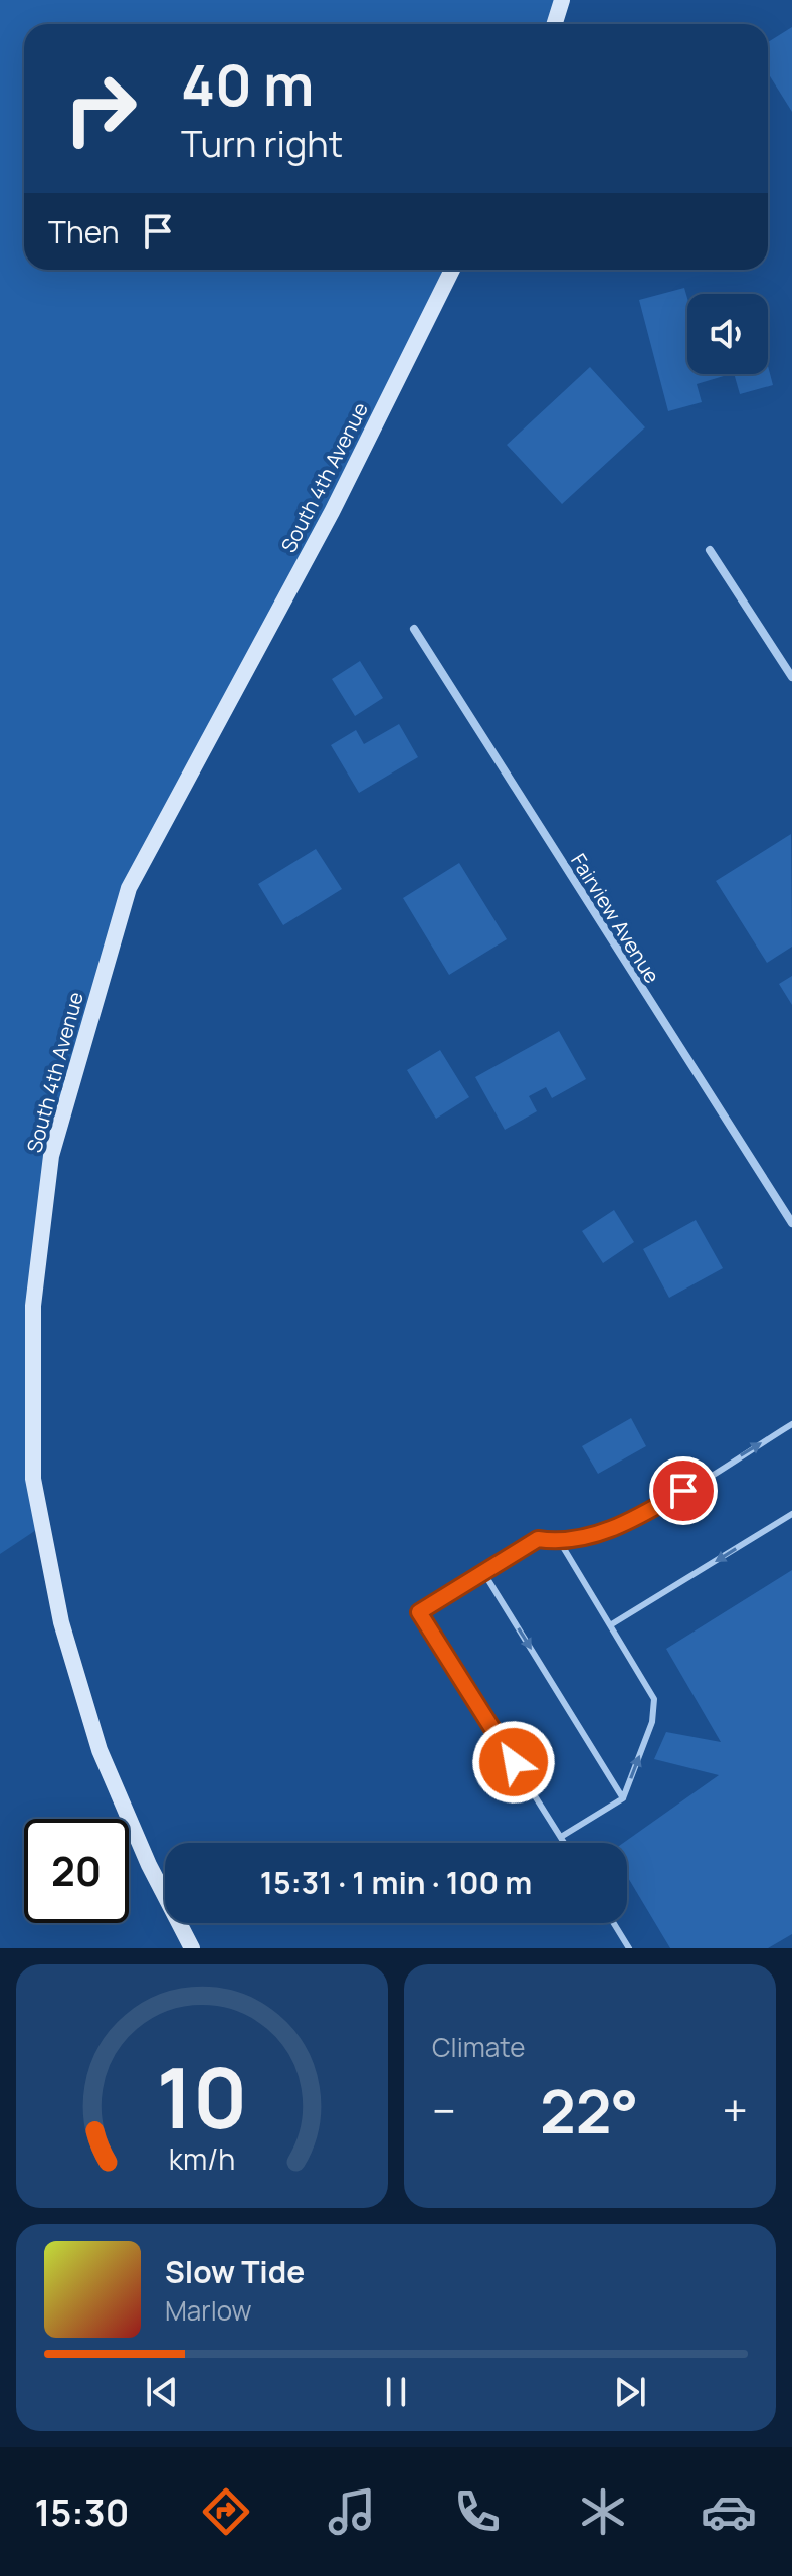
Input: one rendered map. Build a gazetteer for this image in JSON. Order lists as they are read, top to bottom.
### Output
{
  "streets": {
    "street": ["South 4th Avenue", "Fairview Avenue"]
  },
  "page": {
    "turn": ["40 m", "Turn right"],
    "then": "Then",
    "limit": "20",
    "trip": "15:31 · 1 min · 100 m",
    "tile": "Climate",
    "heat": ["−", "22°", "+"],
    "song": ["Slow Tide", "Marlow"],
    "tabs": "15:30",
    "gauge": ["10", "km/h"]
  }
}
